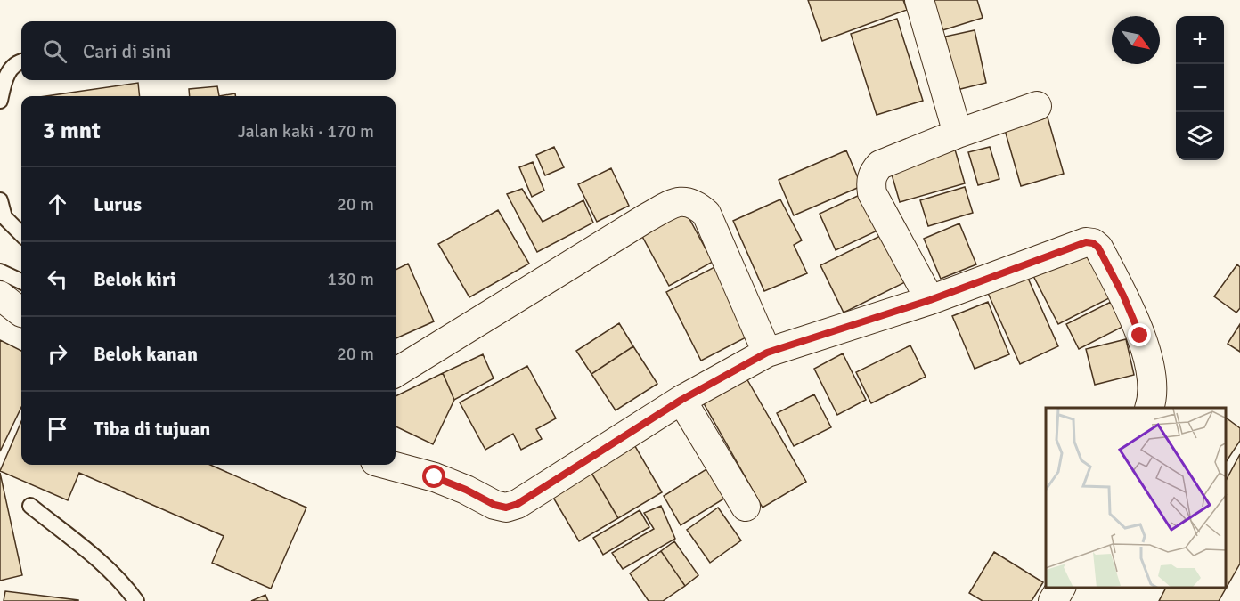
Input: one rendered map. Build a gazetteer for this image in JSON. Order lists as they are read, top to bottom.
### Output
{
  "north": "bottom right",
  "page": {
    "map_buttons": ["+", "−"],
    "search": "Cari di sini",
    "heading": ["3 mnt", "Jalan kaki · 170 m"],
    "list": [
      ["Lurus", "20 m"],
      ["Belok kiri", "130 m"],
      ["Belok kanan", "20 m"],
      "Tiba di tujuan"
    ]
  }
}
